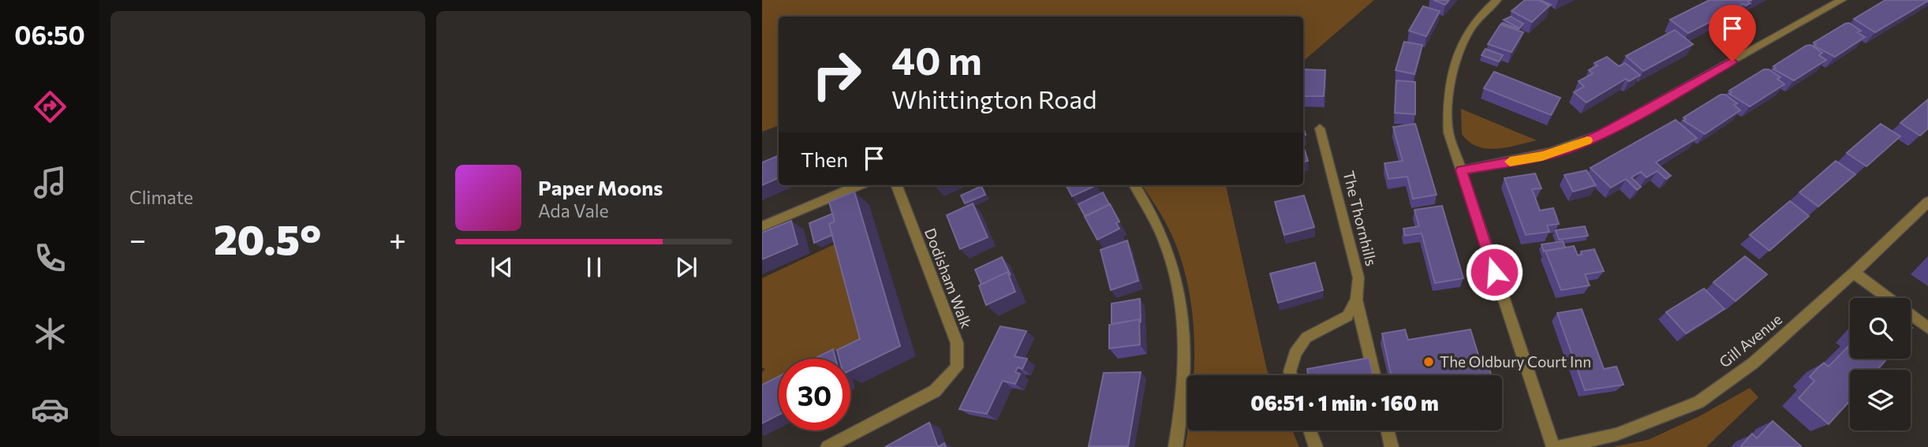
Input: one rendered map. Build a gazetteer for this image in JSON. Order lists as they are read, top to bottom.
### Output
{
  "streets": {
    "street": ["The Thornhills", "Dodisham Walk", "Gill Avenue"]
  },
  "places": ["The Oldbury Court Inn"],
  "page": {
    "tabs": "06:50",
    "tile": "Climate",
    "turn": ["40 m", "Whittington Road"],
    "then": "Then",
    "song": ["Paper Moons", "Ada Vale"],
    "heat": ["−", "20.5°", "+"],
    "limit": "30",
    "trip": "06:51 · 1 min · 160 m"
  }
}
